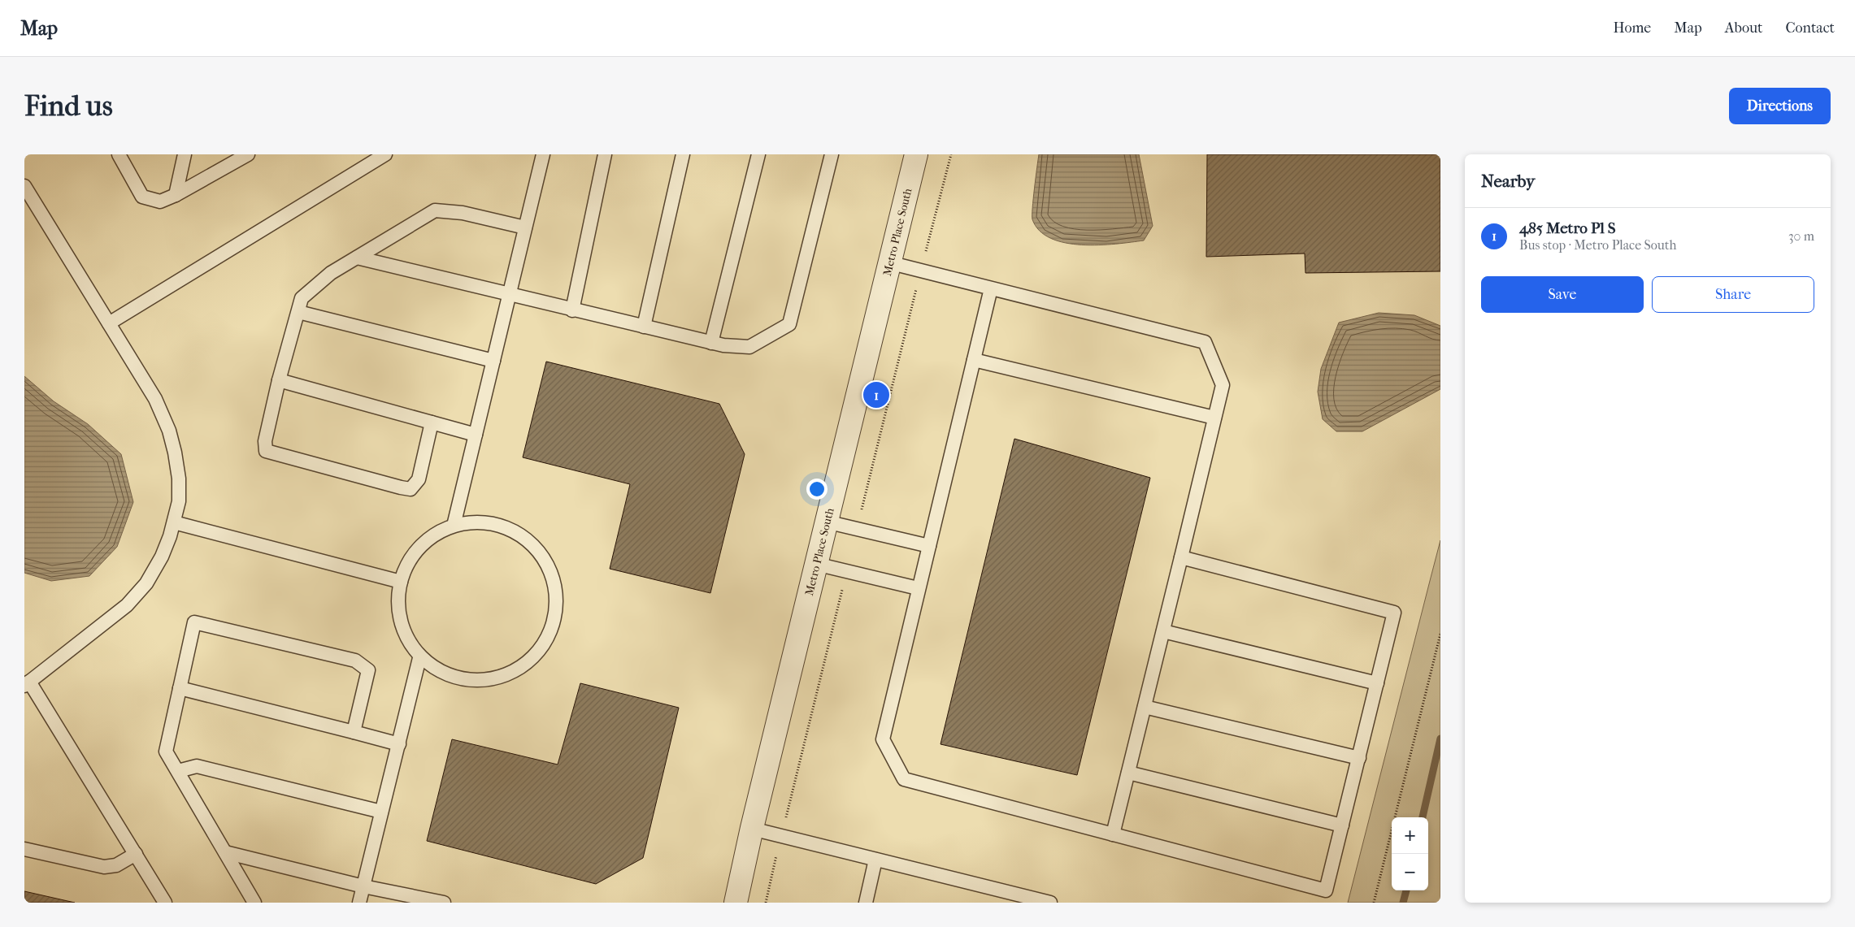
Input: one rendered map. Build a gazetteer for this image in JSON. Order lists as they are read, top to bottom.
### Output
{
  "streets": {
    "street": ["Metro Place South"]
  },
  "page": {
    "header": "Map",
    "nav": [
      "Home",
      "Map",
      "About",
      "Contact"
    ],
    "buttons": [
      "Directions",
      ["Save", "Share"]
    ],
    "title": "Find us",
    "heading": "Nearby",
    "list": [
      {
        "mark": "1",
        "name": "485 Metro Pl S",
        "note": "Bus stop · Metro Place South",
        "value": "30 m"
      }
    ],
    "pins": "1",
    "map_buttons": ["+", "−"]
  }
}
